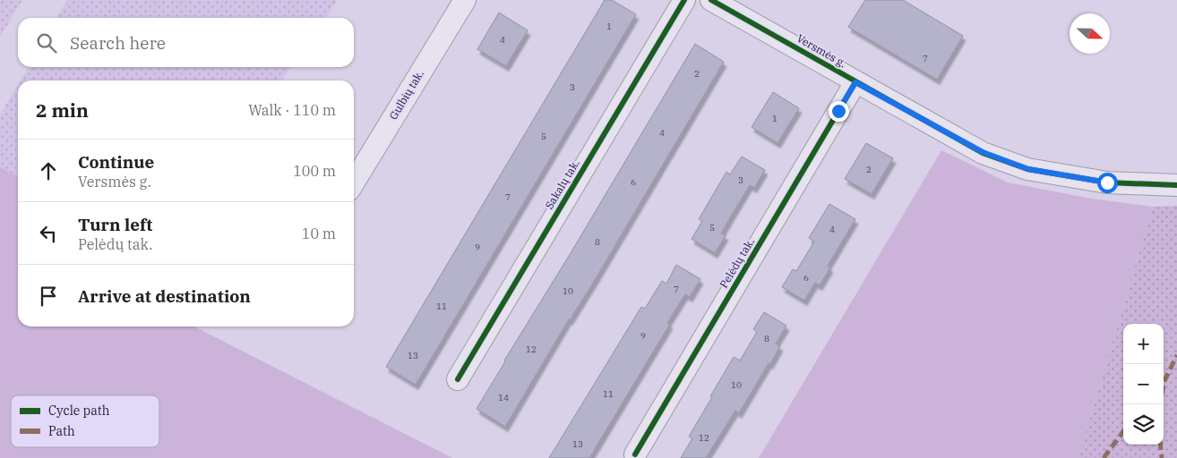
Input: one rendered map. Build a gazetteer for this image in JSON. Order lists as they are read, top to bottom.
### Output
{
  "streets": {
    "street": [
      "Versmės g.",
      "Gulbių tak.",
      "Sakalų tak.",
      "Pelėdų tak."
    ]
  },
  "crossings": [
    ["Versmės g.", "Pelėdų tak."]
  ],
  "house_numbers": [
    "1",
    "4",
    "7",
    "2",
    "3",
    "1",
    "4",
    "5",
    "2",
    "3",
    "6",
    "7",
    "5",
    "4",
    "8",
    "9",
    "6",
    "7",
    "10",
    "11",
    "9",
    "8",
    "12",
    "13",
    "10",
    "11",
    "14",
    "12",
    "13"
  ],
  "legend": ["Cycle path", "Path"],
  "north": "right",
  "page": {
    "search": "Search here",
    "heading": ["2 min", "Walk · 110 m"],
    "list": [
      ["Continue", "Versmės g.", "100 m"],
      ["Turn left", "Pelėdų tak.", "10 m"],
      "Arrive at destination"
    ],
    "map_buttons": ["+", "−"]
  }
}
